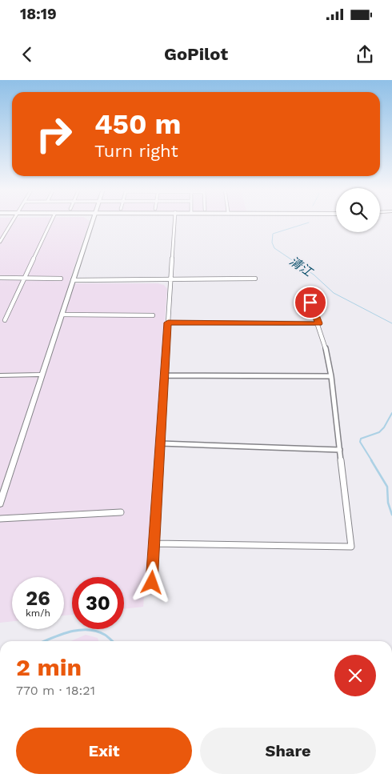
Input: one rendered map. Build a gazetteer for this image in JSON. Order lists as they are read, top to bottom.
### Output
{
  "water": ["清江"],
  "page": {
    "status": "18:19",
    "header": "GoPilot",
    "turn": ["450 m", "Turn right"],
    "speed": "26 km/h",
    "limit": "30",
    "heading": ["2 min", "770 m · 18:21"],
    "buttons": ["Exit", "Share"]
  }
}
